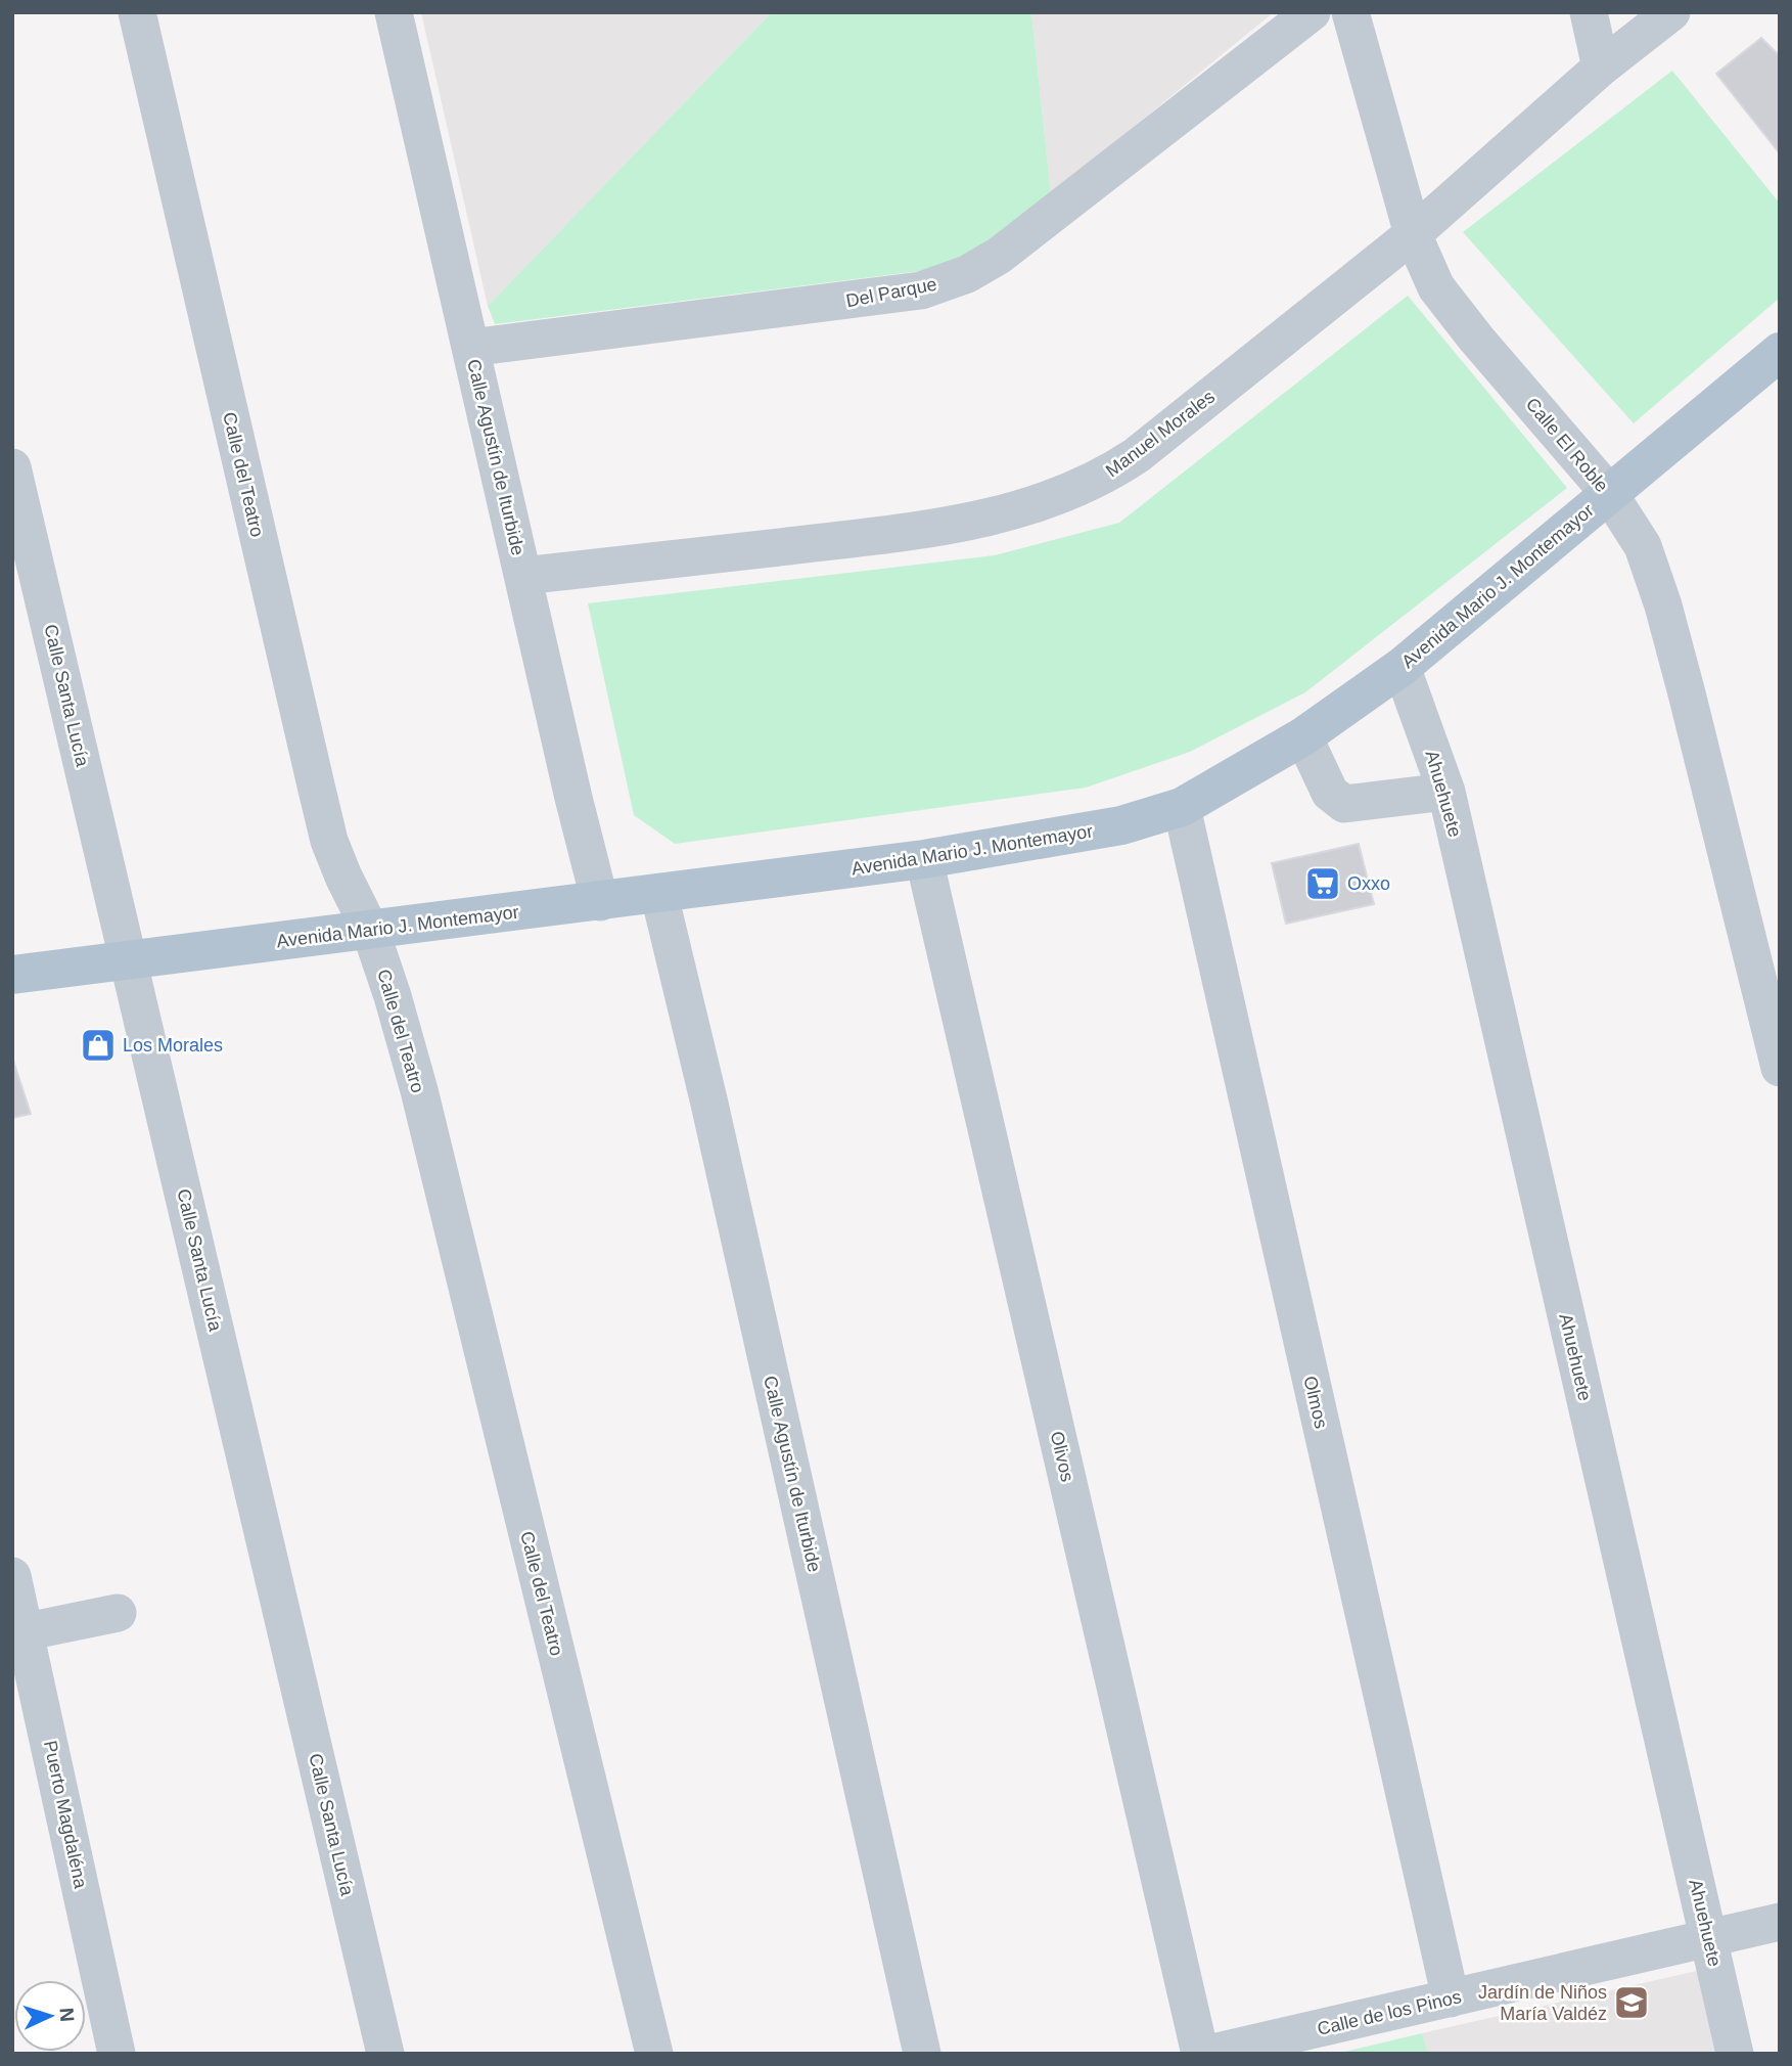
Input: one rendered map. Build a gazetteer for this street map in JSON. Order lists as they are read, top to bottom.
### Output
{
  "streets": {
    "main road": ["Avenida Mario J. Montemayor"],
    "street": [
      "Del Parque",
      "Manuel Morales",
      "Calle El Roble",
      "Calle Agustín de Iturbide",
      "Calle del Teatro",
      "Calle Santa Lucía",
      "Ahuehuete",
      "Olmos",
      "Olivos",
      "Puerto Magdaléna",
      "Calle de los Pinos"
    ]
  },
  "crossings": [
    ["Del Parque", "Calle Agustín de Iturbide"],
    ["Manuel Morales", "Calle El Roble"],
    ["Manuel Morales", "Calle Agustín de Iturbide"],
    ["Calle El Roble", "Avenida Mario J. Montemayor"],
    ["Calle Agustín de Iturbide", "Avenida Mario J. Montemayor"],
    ["Calle del Teatro", "Avenida Mario J. Montemayor"],
    ["Avenida Mario J. Montemayor", "Calle Santa Lucía"],
    ["Avenida Mario J. Montemayor", "Ahuehuete"],
    ["Avenida Mario J. Montemayor", "Olmos"],
    ["Avenida Mario J. Montemayor", "Olivos"],
    ["Ahuehuete", "Calle de los Pinos"],
    ["Olmos", "Calle de los Pinos"]
  ],
  "places": {
    "supermarket": ["Oxxo"],
    "shop": ["Los Morales"],
    "school or university": ["Jardín de Niños María Valdéz"]
  },
  "north": "right"
}
